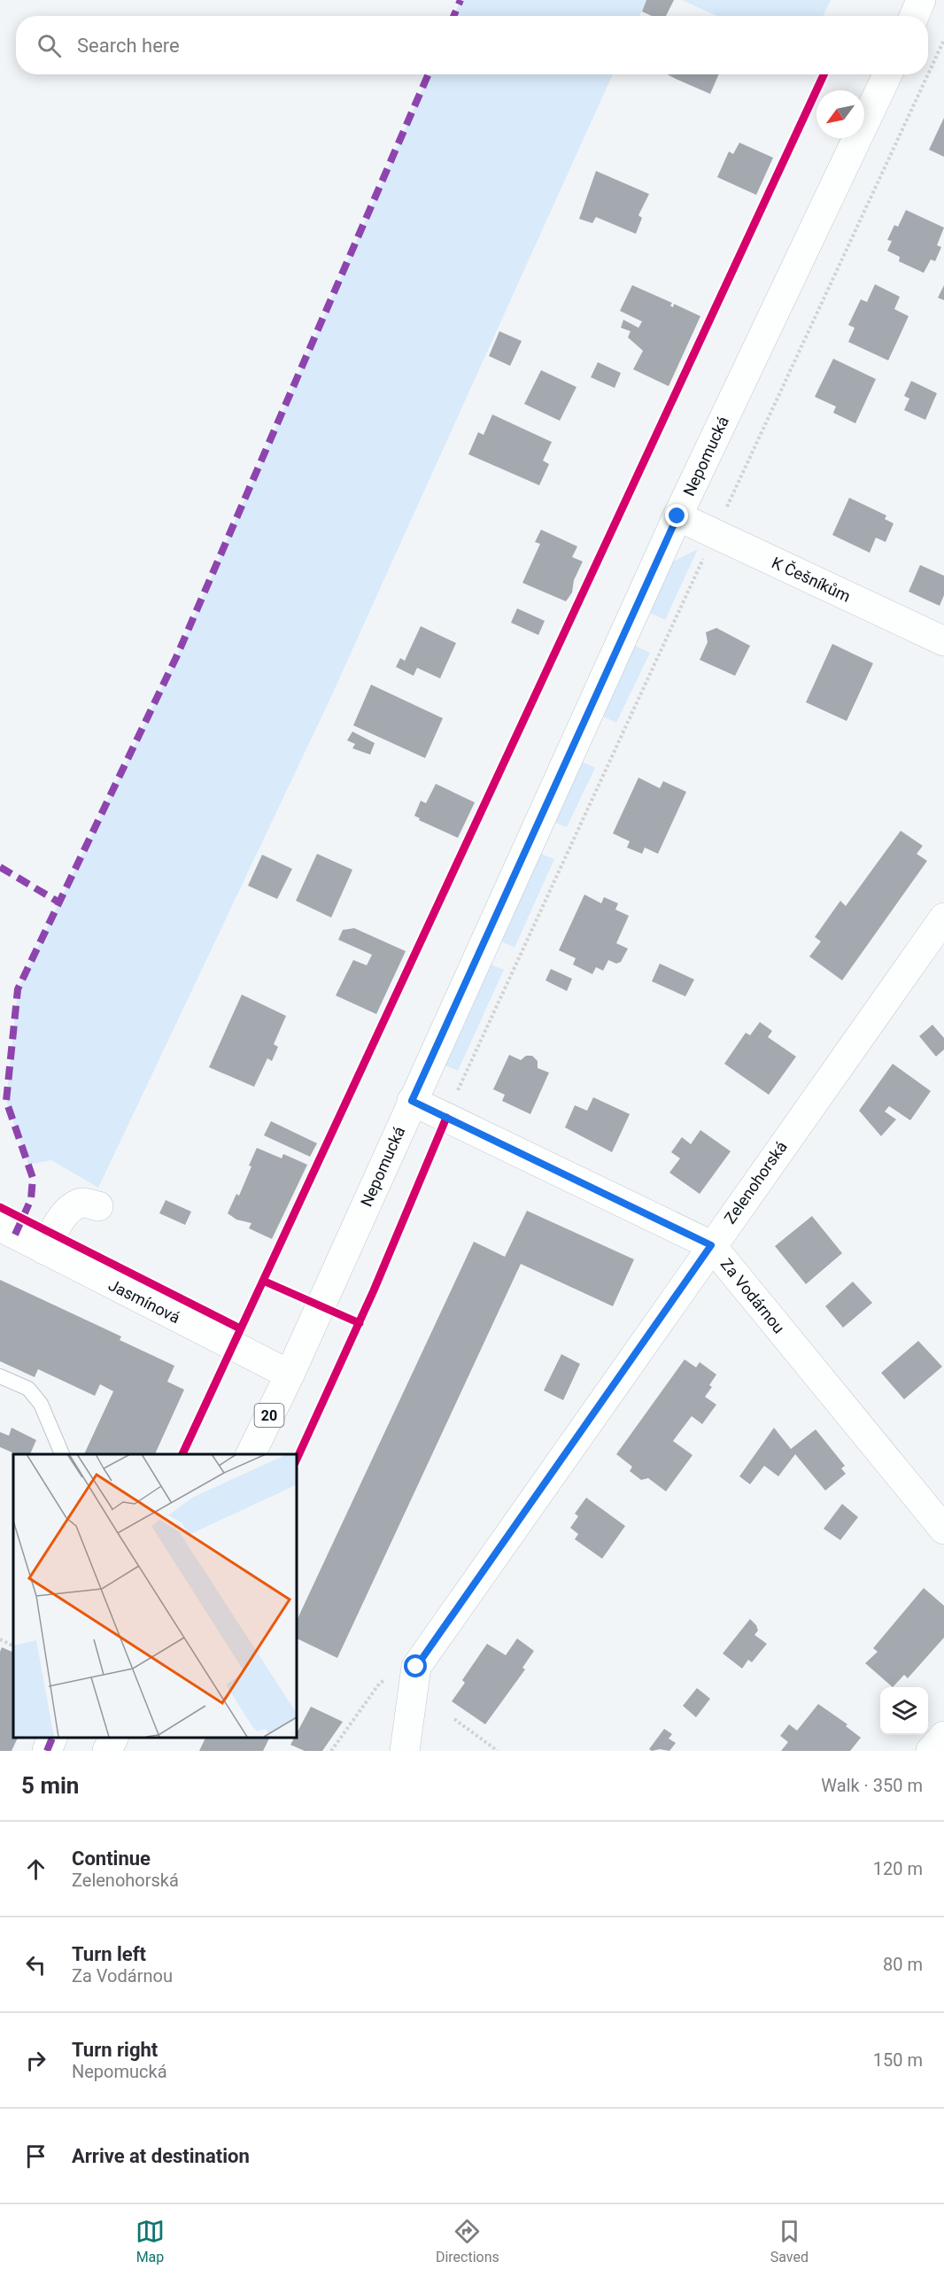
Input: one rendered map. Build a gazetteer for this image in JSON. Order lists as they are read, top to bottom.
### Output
{
  "streets": {
    "street": [
      "Nepomucká",
      "K Češníkům",
      "Zelenohorská",
      "Za Vodárnou",
      "Jasmínová",
      "20"
    ]
  },
  "crossings": [
    ["Nepomucká", "K Češníkům"],
    ["Nepomucká", "Za Vodárnou"],
    ["Nepomucká", "Jasmínová"],
    ["Zelenohorská", "Za Vodárnou"]
  ],
  "north": "bottom left",
  "page": {
    "search": "Search here",
    "heading": ["5 min", "Walk · 350 m"],
    "list": [
      ["Continue", "Zelenohorská", "120 m"],
      ["Turn left", "Za Vodárnou", "80 m"],
      ["Turn right", "Nepomucká", "150 m"],
      "Arrive at destination"
    ],
    "nav": ["Map", "Directions", "Saved"]
  }
}
